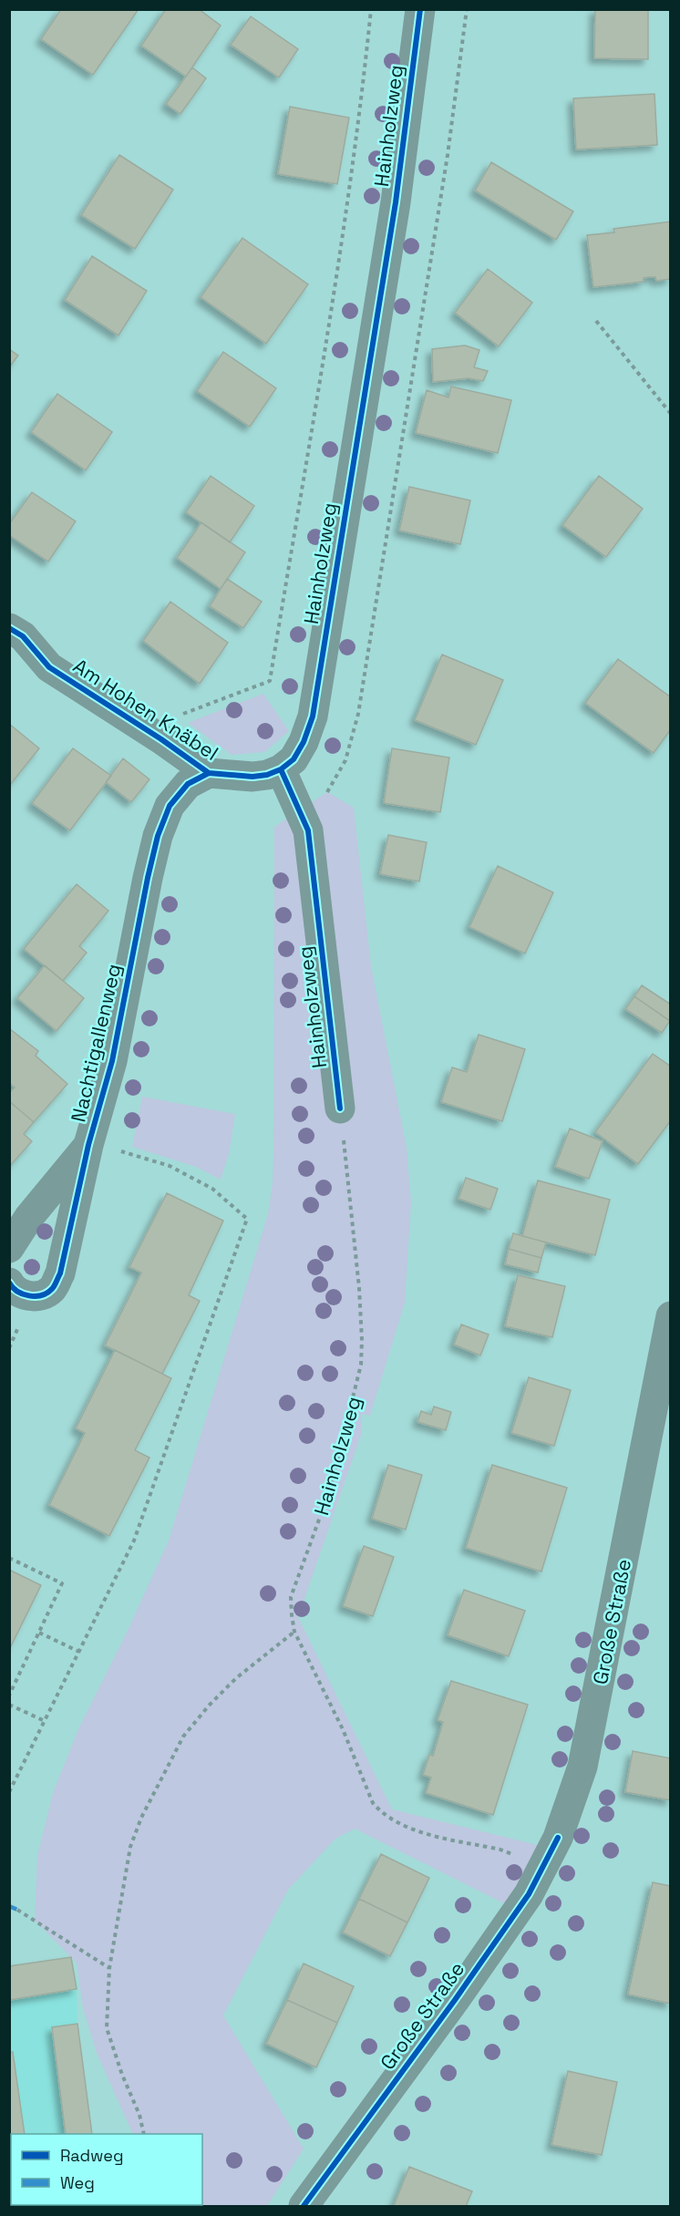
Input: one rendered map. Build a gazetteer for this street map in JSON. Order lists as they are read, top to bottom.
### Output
{
  "streets": {
    "street": [
      "Hainholzweg",
      "Am Hohen Knäbel",
      "Nachtigallenweg",
      "Große Straße"
    ]
  },
  "crossings": [
    ["Hainholzweg", "Am Hohen Knäbel"],
    ["Hainholzweg", "Große Straße"],
    ["Am Hohen Knäbel", "Nachtigallenweg"]
  ],
  "legend": ["Radweg", "Weg"]
}
